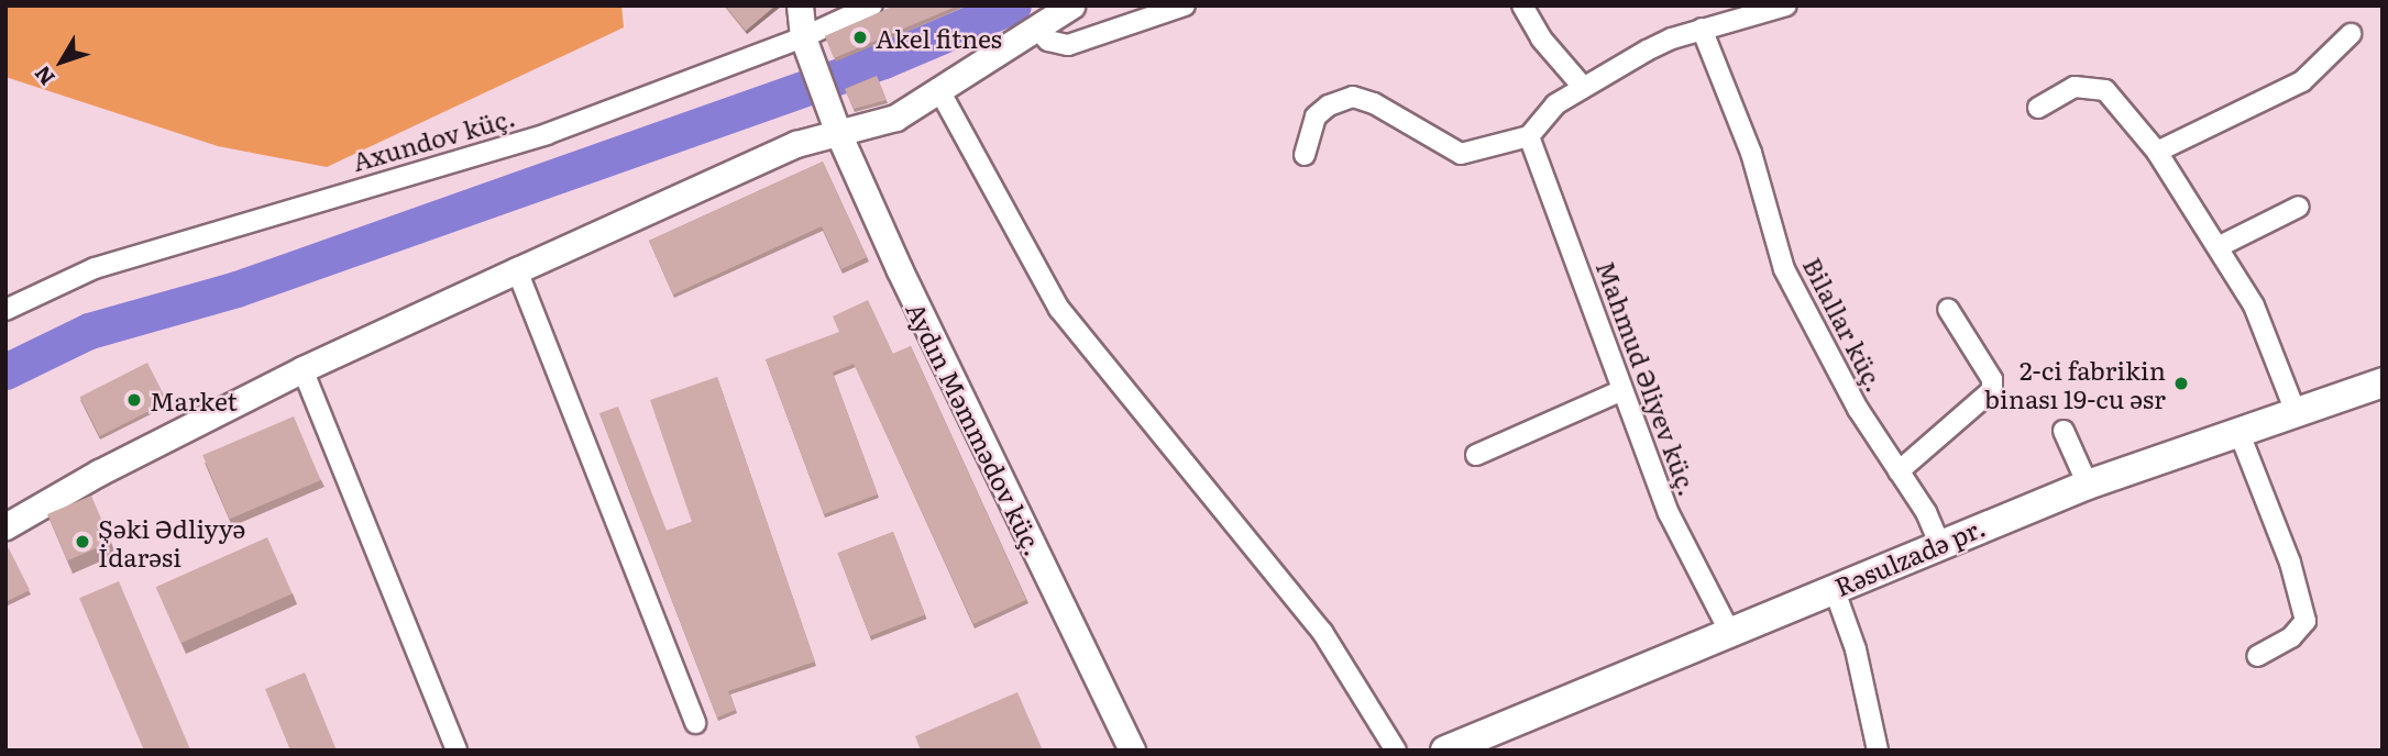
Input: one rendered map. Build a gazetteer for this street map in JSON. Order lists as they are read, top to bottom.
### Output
{
  "streets": {
    "main road": ["Rəsulzadə pr."],
    "street": [
      "Axundov küç.",
      "Bilallar küç.",
      "Mahmud Əliyev küç.",
      "Aydın Məmmədov küç."
    ]
  },
  "crossings": [
    ["Axundov küç.", "Aydın Məmmədov küç."],
    ["Bilallar küç.", "Rəsulzadə pr."],
    ["Mahmud Əliyev küç.", "Rəsulzadə pr."]
  ],
  "places": [
    "Akel fitnes",
    "2-ci fabrikin binası 19-cu əsr",
    "Market",
    "Şəki Ədliyyə İdarəsi"
  ],
  "north": "bottom left"
}
